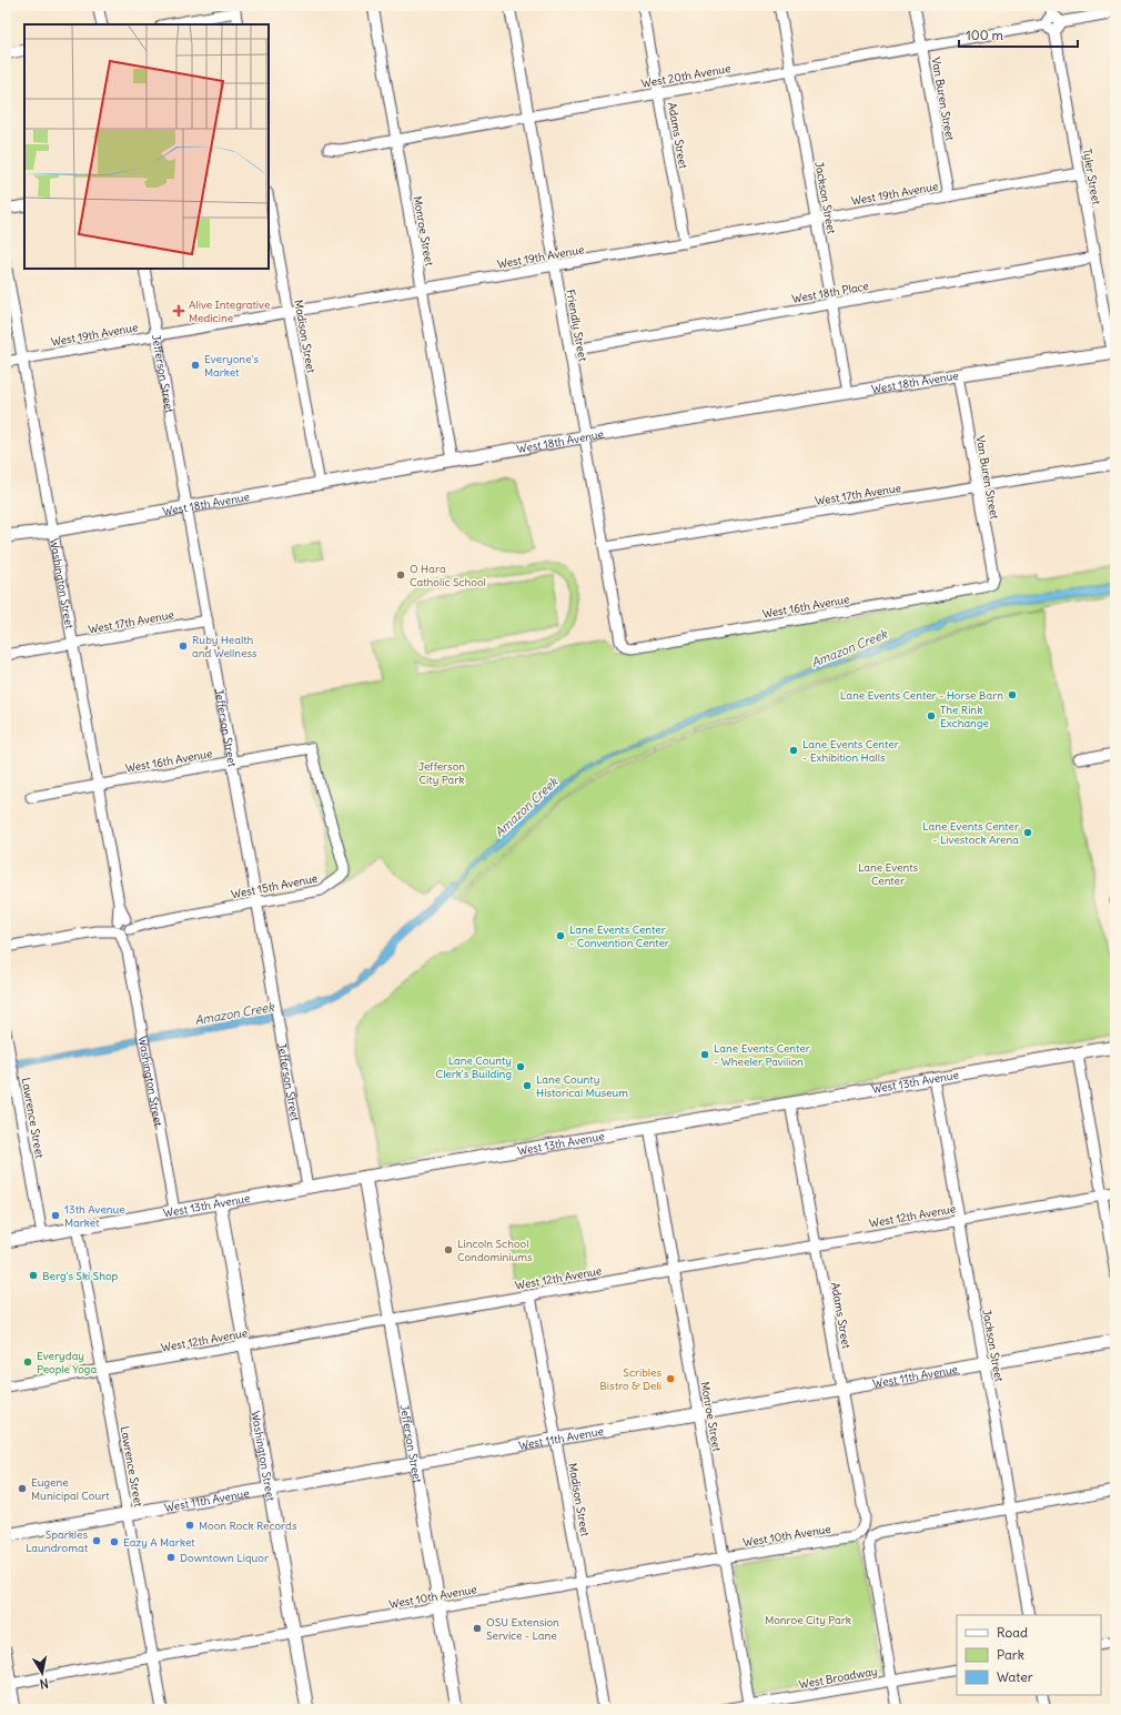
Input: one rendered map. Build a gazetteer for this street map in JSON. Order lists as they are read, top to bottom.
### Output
{
  "streets": {
    "main road": [
      "Jefferson Street",
      "West 18th Avenue",
      "Washington Street",
      "West 13th Avenue",
      "West 11th Avenue"
    ],
    "street": [
      "West 20th Avenue",
      "Van Buren Street",
      "Adams Street",
      "Tyler Street",
      "West 19th Avenue",
      "Jackson Street",
      "Monroe Street",
      "West 18th Place",
      "Friendly Street",
      "Madison Street",
      "West 17th Avenue",
      "West 16th Avenue",
      "West 15th Avenue",
      "Lawrence Street",
      "West 12th Avenue",
      "West 10th Avenue",
      "West Broadway"
    ]
  },
  "crossings": [
    ["West 20th Avenue", "Van Buren Street"],
    ["West 20th Avenue", "Adams Street"],
    ["West 20th Avenue", "Tyler Street"],
    ["West 20th Avenue", "Jackson Street"],
    ["West 20th Avenue", "Monroe Street"],
    ["West 20th Avenue", "Friendly Street"],
    ["Van Buren Street", "West 19th Avenue"],
    ["Van Buren Street", "West 18th Avenue"],
    ["Van Buren Street", "West 17th Avenue"],
    ["Van Buren Street", "West 16th Avenue"],
    ["Adams Street", "West 19th Avenue"],
    ["Adams Street", "West 13th Avenue"],
    ["Adams Street", "West 12th Avenue"],
    ["Adams Street", "West 11th Avenue"],
    ["Adams Street", "West 10th Avenue"],
    ["Tyler Street", "West 19th Avenue"],
    ["Tyler Street", "West 18th Place"],
    ["Tyler Street", "West 18th Avenue"],
    ["West 19th Avenue", "Jackson Street"],
    ["West 19th Avenue", "Monroe Street"],
    ["West 19th Avenue", "Friendly Street"],
    ["West 19th Avenue", "Madison Street"],
    ["West 19th Avenue", "Jefferson Street"],
    ["West 19th Avenue", "Washington Street"],
    ["Jackson Street", "West 18th Place"],
    ["Jackson Street", "West 18th Avenue"],
    ["Jackson Street", "West 13th Avenue"],
    ["Jackson Street", "West 12th Avenue"],
    ["Jackson Street", "West 11th Avenue"],
    ["Monroe Street", "West 18th Avenue"],
    ["Monroe Street", "West 13th Avenue"],
    ["Monroe Street", "West 12th Avenue"],
    ["Monroe Street", "West 11th Avenue"],
    ["Monroe Street", "West 10th Avenue"],
    ["Monroe Street", "West Broadway"],
    ["West 18th Place", "Friendly Street"],
    ["Friendly Street", "West 18th Avenue"],
    ["Friendly Street", "West 17th Avenue"],
    ["Friendly Street", "West 16th Avenue"],
    ["Madison Street", "West 18th Avenue"],
    ["Madison Street", "West 12th Avenue"],
    ["Madison Street", "West 11th Avenue"],
    ["Madison Street", "West 10th Avenue"],
    ["Jefferson Street", "West 18th Avenue"],
    ["Jefferson Street", "West 17th Avenue"],
    ["Jefferson Street", "West 16th Avenue"],
    ["Jefferson Street", "West 15th Avenue"],
    ["Jefferson Street", "West 13th Avenue"],
    ["Jefferson Street", "West 12th Avenue"],
    ["Jefferson Street", "West 11th Avenue"],
    ["Jefferson Street", "West 10th Avenue"],
    ["West 18th Avenue", "Washington Street"],
    ["West 17th Avenue", "Washington Street"],
    ["Washington Street", "West 16th Avenue"],
    ["Washington Street", "West 15th Avenue"],
    ["Washington Street", "West 13th Avenue"],
    ["Washington Street", "West 12th Avenue"],
    ["Washington Street", "West 11th Avenue"],
    ["Washington Street", "West 10th Avenue"],
    ["West 16th Avenue", "West 15th Avenue"],
    ["West 13th Avenue", "Lawrence Street"],
    ["Lawrence Street", "West 12th Avenue"],
    ["Lawrence Street", "West 11th Avenue"],
    ["Lawrence Street", "West 10th Avenue"]
  ],
  "water": ["Amazon Creek"],
  "parks": ["Jefferson City Park", "Lane Events Center", "Monroe City Park"],
  "places": {
    "health": ["Alive Integrative Medicine"],
    "other": [
      "Everyone's Market",
      "O Hara Catholic School",
      "Ruby Health and Wellness",
      "Lane Events Center - Horse Barn",
      "The Rink Exchange",
      "Lane Events Center - Exhibition Halls",
      "Lane Events Center - Livestock Arena",
      "Lane Events Center - Convention Center",
      "Lane Events Center - Wheeler Pavilion",
      "Lane County Clerk's Building",
      "Lane County Historical Museum",
      "13th Avenue Market",
      "Lincoln School Condominiums",
      "Berg's Ski Shop",
      "Everyday People Yoga",
      "Scribles Bistro & Deli",
      "Eugene Municipal Court",
      "Moon Rock Records",
      "Sparkles Laundromat",
      "Eazy A Market",
      "Downtown Liquor",
      "OSU Extension Service - Lane"
    ]
  },
  "legend": ["Road", "Park", "Water"],
  "scale_bar": "100 m",
  "north": "bottom"
}
